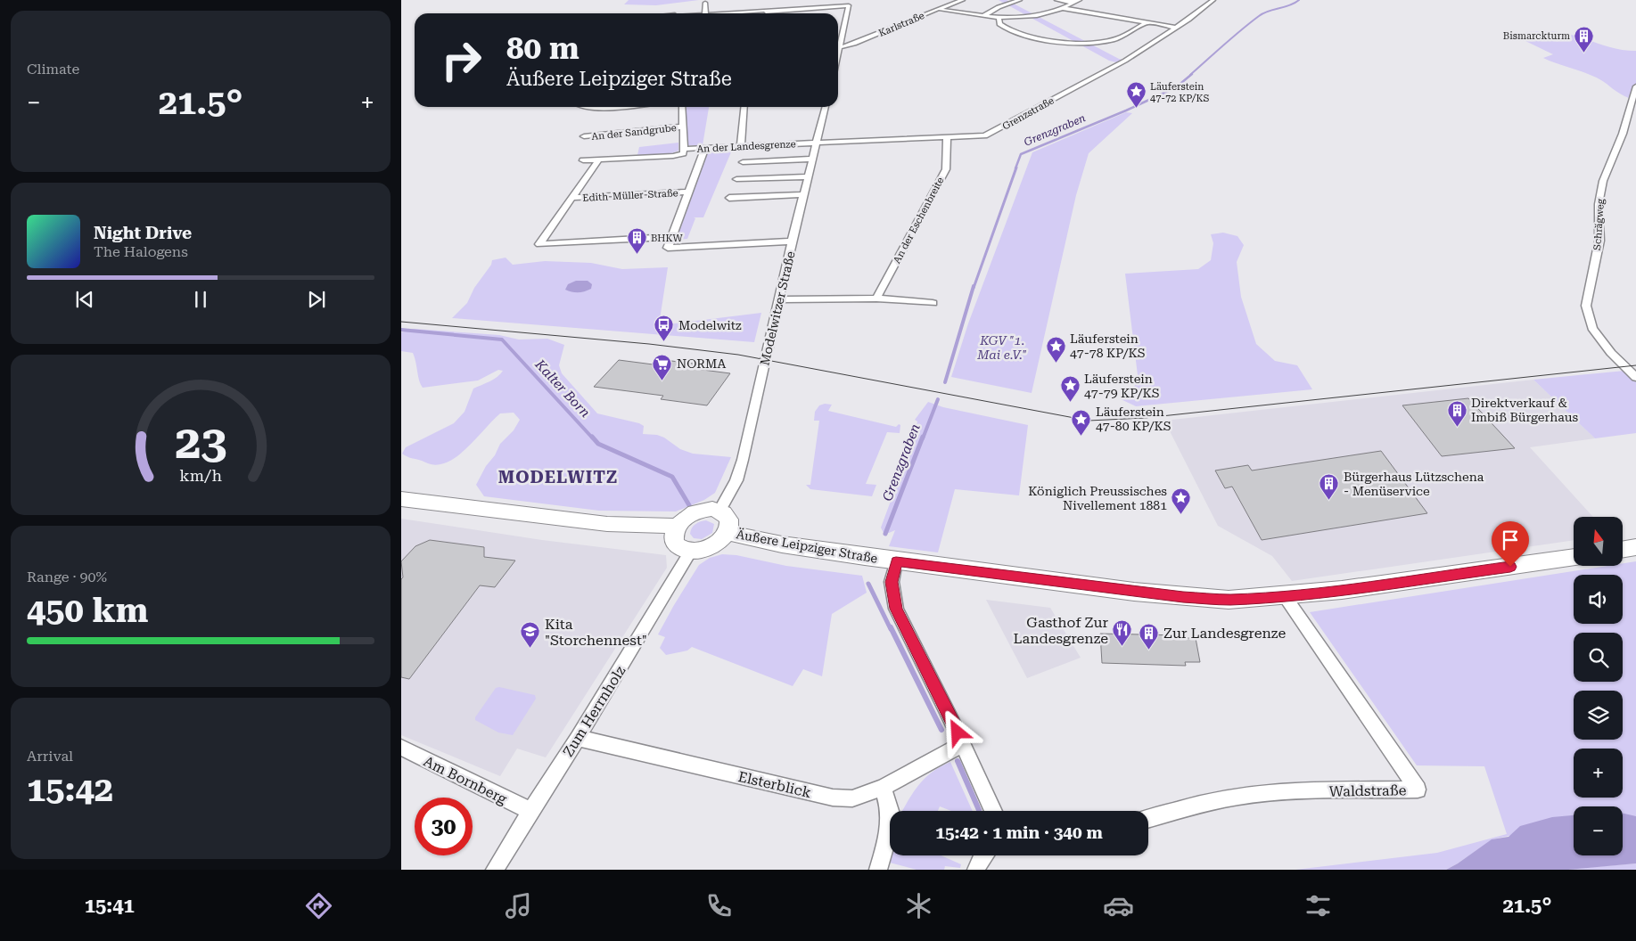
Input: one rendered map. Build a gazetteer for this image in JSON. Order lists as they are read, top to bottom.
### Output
{
  "streets": {
    "street": [
      "Karlstraße",
      "Grenzstraße",
      "An der Sandgrube",
      "An der Landesgrenze",
      "Edith-Müller-Straße",
      "An der Eschenbreite",
      "Schrägweg",
      "Modelwitzer Straße",
      "Äußere Leipziger Straße",
      "Zum Herrnholz",
      "Am Bornberg",
      "Elsterblick",
      "Waldstraße"
    ]
  },
  "crossings": [
    ["Grenzstraße", "An der Landesgrenze"],
    ["Grenzstraße", "An der Eschenbreite"],
    ["Grenzstraße", "Modelwitzer Straße"],
    ["An der Landesgrenze", "Modelwitzer Straße"],
    ["Modelwitzer Straße", "Äußere Leipziger Straße"],
    ["Modelwitzer Straße", "Zum Herrnholz"],
    ["Äußere Leipziger Straße", "Zum Herrnholz"],
    ["Äußere Leipziger Straße", "Waldstraße"],
    ["Zum Herrnholz", "Am Bornberg"],
    ["Zum Herrnholz", "Elsterblick"]
  ],
  "districts": ["MODELWITZ"],
  "water": ["Grenzgraben", "Kalter Born"],
  "parks": ["KGV \"1. Mai e.V.\""],
  "places": {
    "building": [
      "Bismarckturm",
      "BHKW",
      "Direktverkauf & Imbiß Bürgerhaus",
      "Bürgerhaus Lützschena - Menüservice",
      "Zur Landesgrenze"
    ],
    "place": [
      "Läuferstein 47-72 KP/KS",
      "Läuferstein 47-78 KP/KS",
      "Läuferstein 47-79 KP/KS",
      "Läuferstein 47-80 KP/KS",
      "Königlich Preussisches Nivellement 1881"
    ],
    "bus stop": ["Modelwitz"],
    "supermarket": ["NORMA"],
    "restaurant": ["Gasthof Zur Landesgrenze"],
    "school or university": ["Kita \"Storchennest\""]
  },
  "north": "top",
  "page": {
    "tile": [
      "Climate",
      ["Range · 90%", "450 km"],
      ["Arrival", "15:42"]
    ],
    "turn": ["80 m", "Äußere Leipziger Straße"],
    "heat": ["−", "21.5°", "+"],
    "song": ["Night Drive", "The Halogens"],
    "map_buttons": ["+", "−"],
    "limit": "30",
    "trip": "15:42 · 1 min · 340 m",
    "tabs": ["15:41", "21.5°"],
    "gauge": ["23", "km/h"]
  }
}
